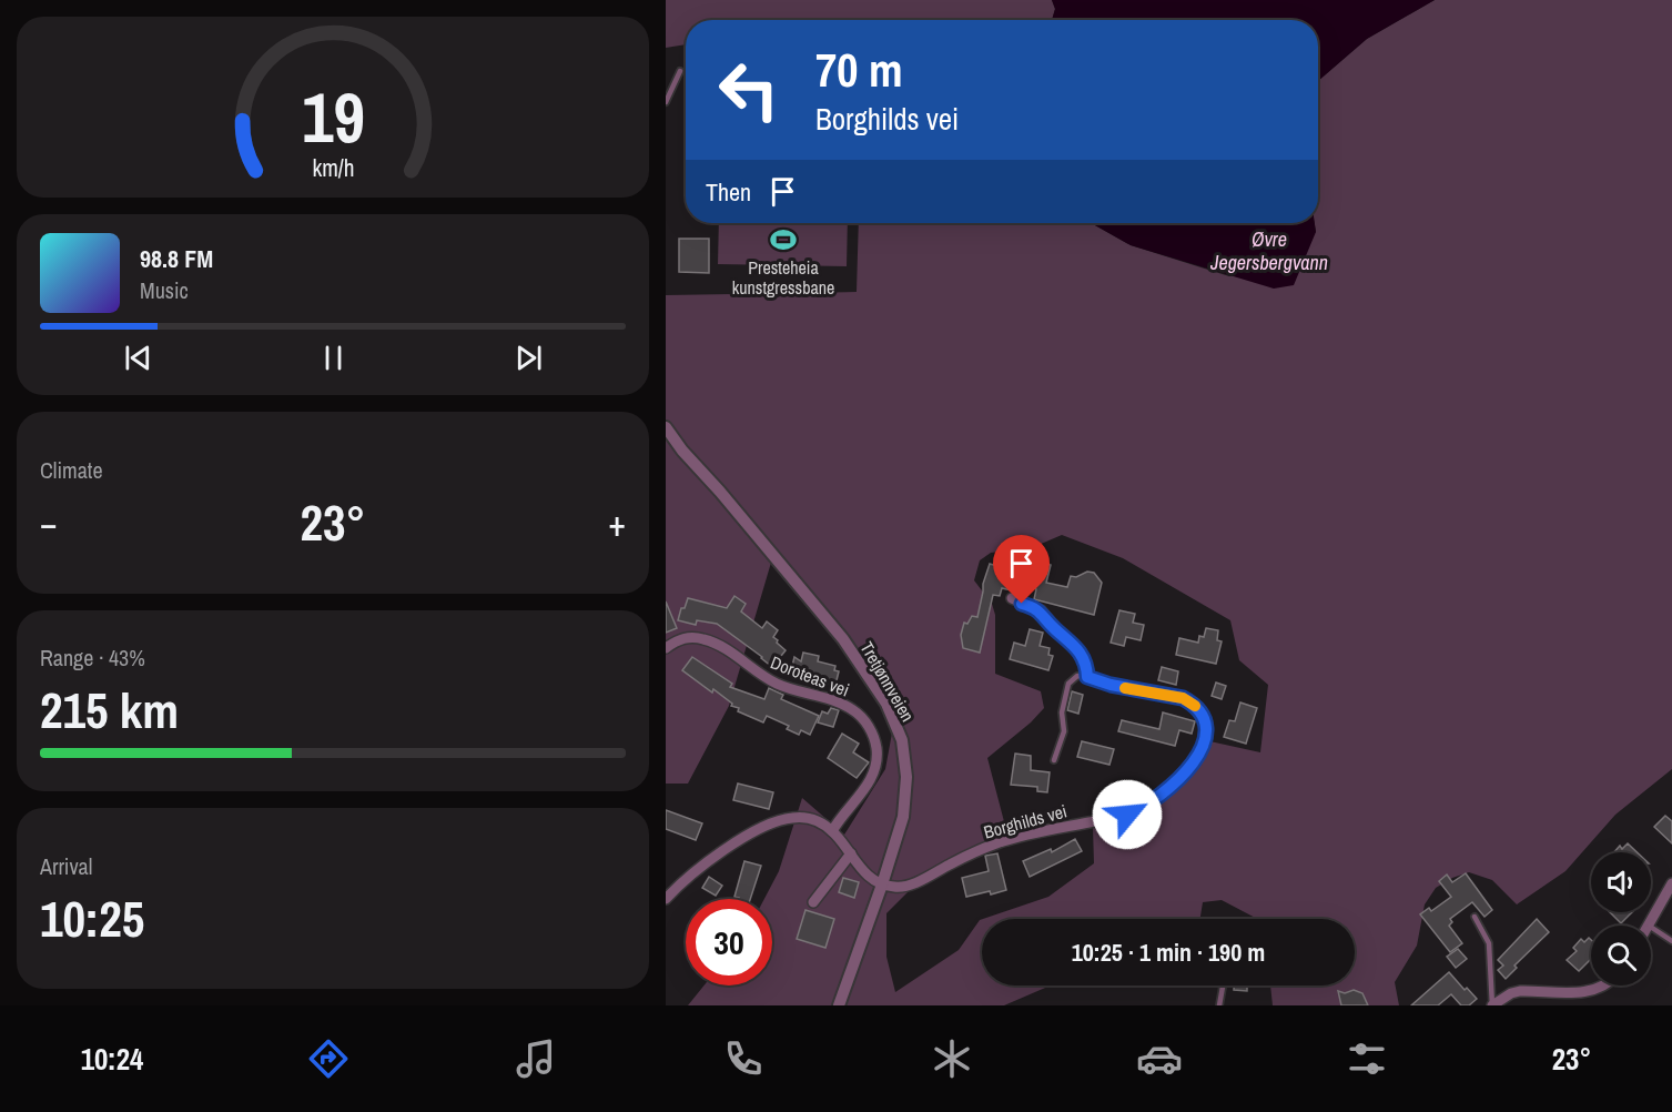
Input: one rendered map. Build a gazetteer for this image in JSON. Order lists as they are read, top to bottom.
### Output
{
  "streets": {
    "street": ["Doroteas vei", "Tretjønnveien", "Borghilds vei"]
  },
  "crossings": [
    ["Tretjønnveien", "Borghilds vei"]
  ],
  "water": ["Øvre Jegersbergvann"],
  "places": {
    "sports": ["Presteheia kunstgressbane"]
  },
  "page": {
    "turn": ["70 m", "Borghilds vei"],
    "then": "Then",
    "song": ["98.8 FM", "Music"],
    "tile": [
      "Climate",
      ["Range · 43%", "215 km"],
      ["Arrival", "10:25"]
    ],
    "heat": ["−", "23°", "+"],
    "limit": "30",
    "trip": "10:25 · 1 min · 190 m",
    "tabs": ["10:24", "23°"],
    "gauge": ["19", "km/h"]
  }
}
